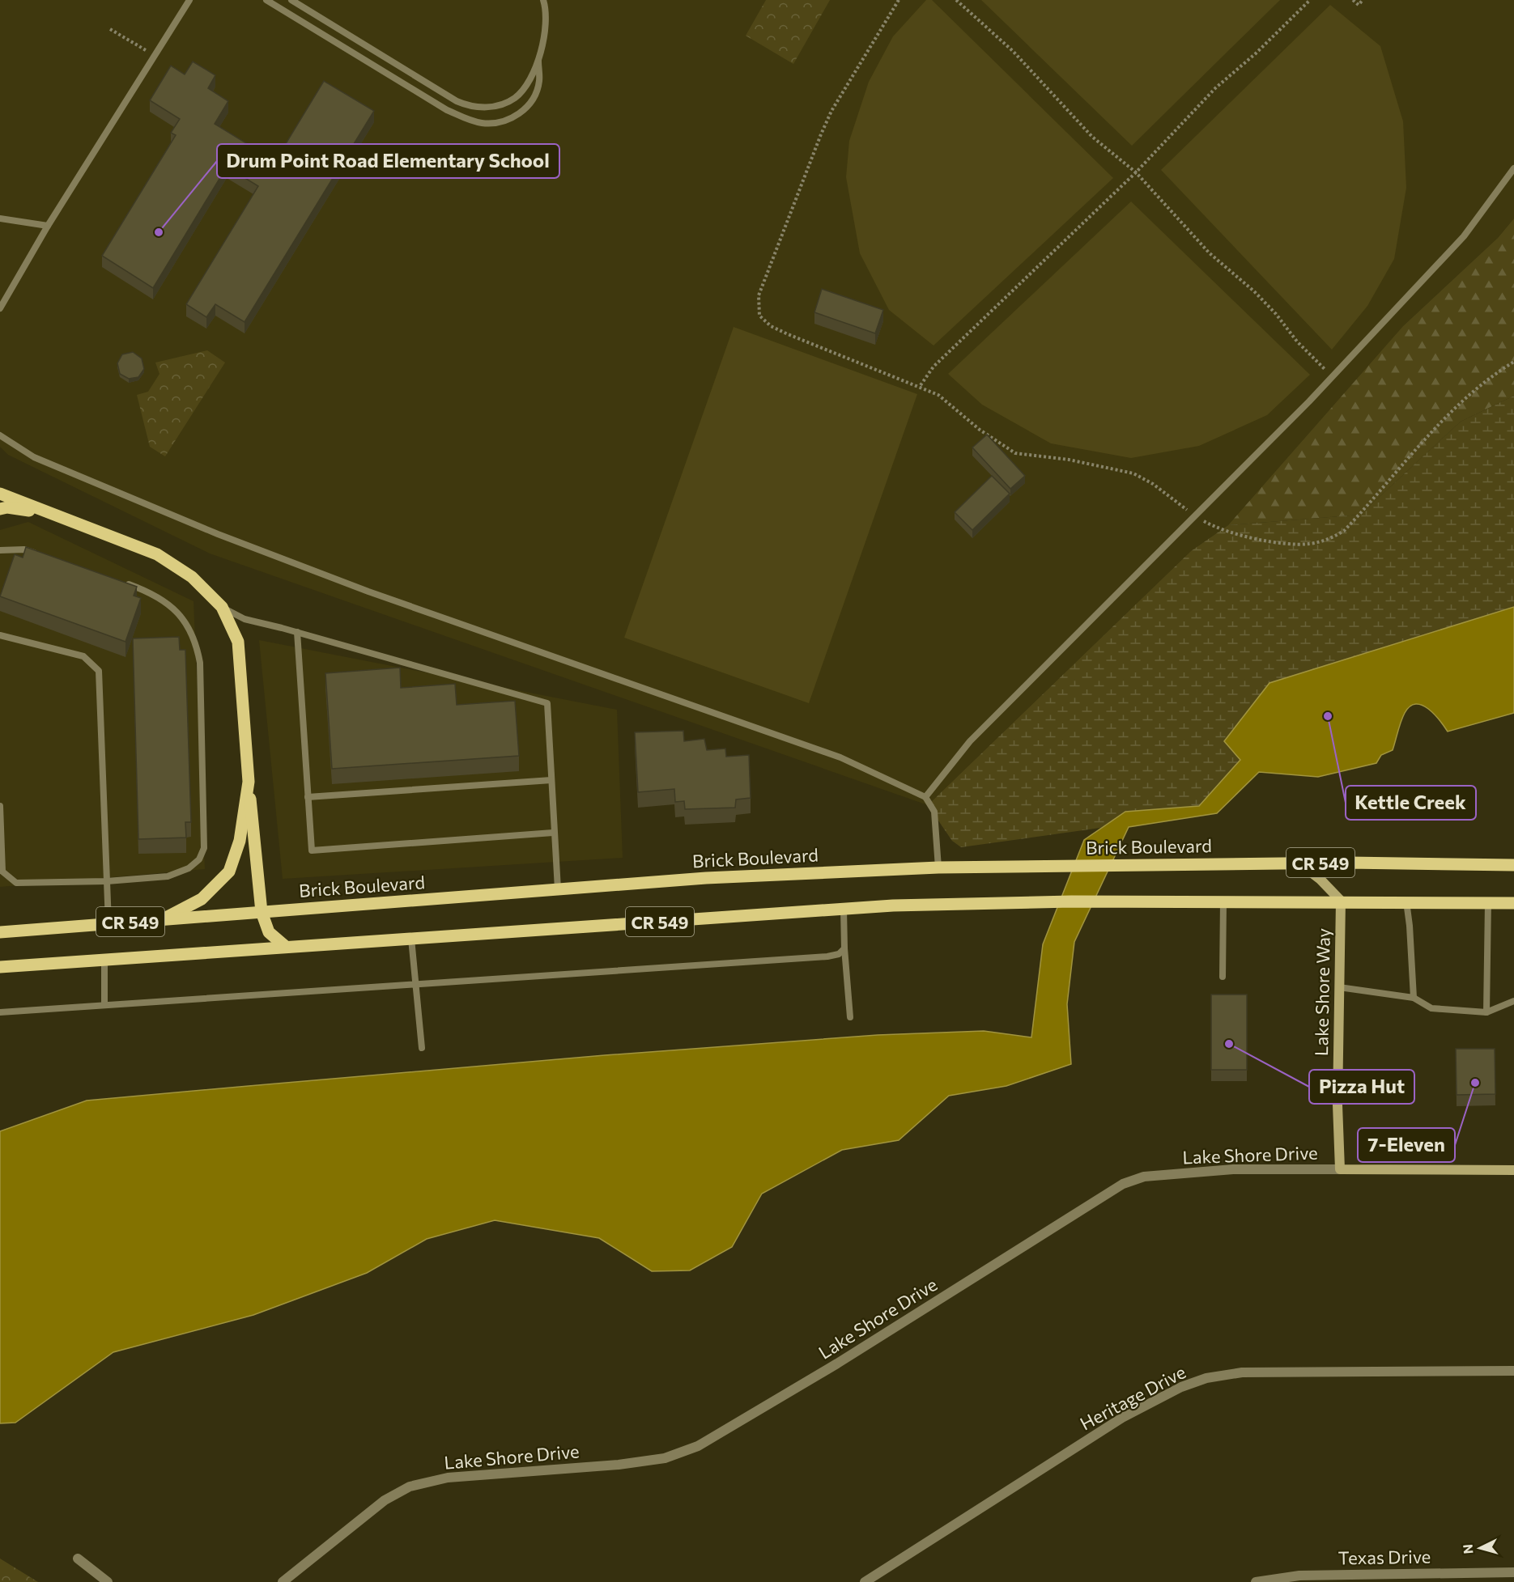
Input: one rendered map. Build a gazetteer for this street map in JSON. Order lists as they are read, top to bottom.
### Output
{
  "streets": {
    "main road": ["Brick Boulevard", "CR 549"],
    "street": [
      "Lake Shore Way",
      "Lake Shore Drive",
      "Heritage Drive",
      "Texas Drive"
    ]
  },
  "crossings": [
    ["CR 549", "Lake Shore Way"],
    ["Lake Shore Way", "Lake Shore Drive"]
  ],
  "places": [
    "Drum Point Road Elementary School",
    "Kettle Creek",
    "Pizza Hut",
    "7-Eleven"
  ],
  "north": "left"
}
